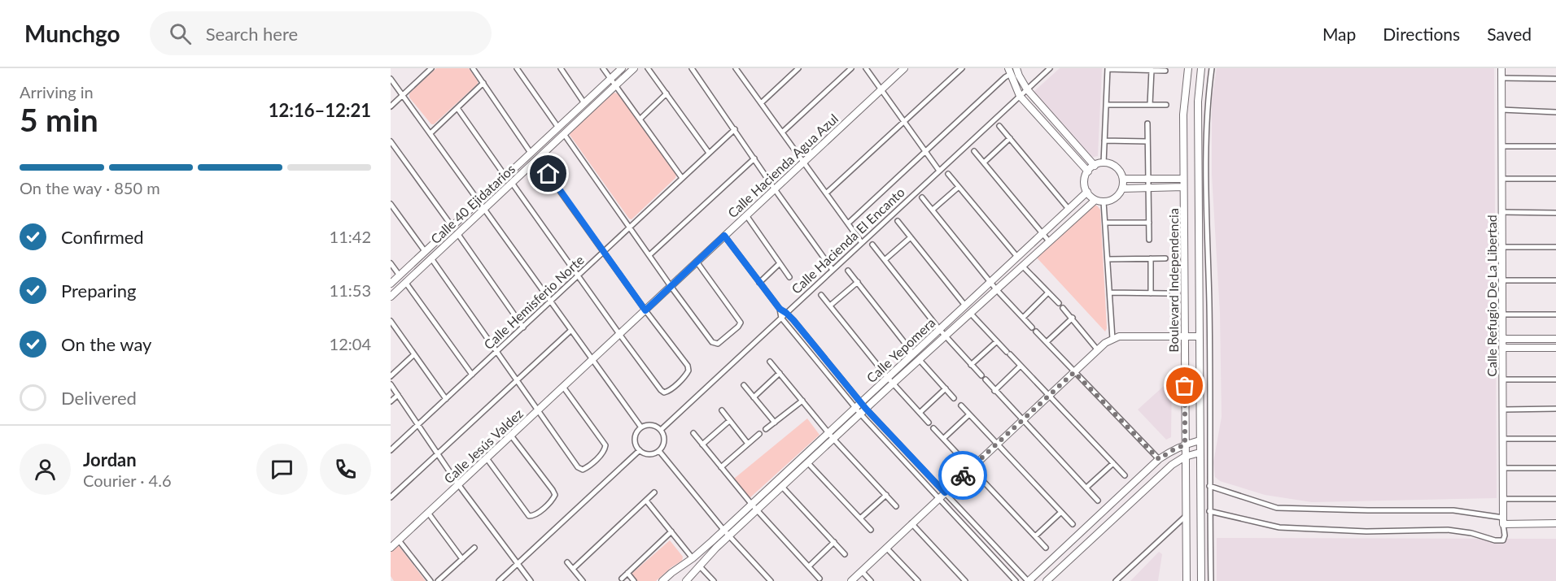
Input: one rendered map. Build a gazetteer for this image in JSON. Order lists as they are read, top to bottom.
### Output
{
  "streets": {
    "street": [
      "Calle Hacienda Agua Azul",
      "Calle 40 Ejidatarios",
      "Calle Hacienda El Encanto",
      "Boulevard Independencia",
      "Calle Refugio De La Libertad",
      "Calle Hemisferio Norte",
      "Calle Yepomera",
      "Calle Jesús Valdez"
    ]
  },
  "crossings": [
    ["Calle Hacienda Agua Azul", "Calle Jesús Valdez"]
  ],
  "page": {
    "header": "Munchgo",
    "search": "Search here",
    "nav": ["Map", "Directions", "Saved"],
    "heading": ["5 min", "Arriving in", "12:16–12:21"],
    "panel": ["Jordan", "Courier · 4.6"],
    "bar": "On the way · 850 m",
    "list": [
      ["Confirmed", "11:42"],
      ["Preparing", "11:53"],
      ["On the way", "12:04"],
      "Delivered"
    ]
  }
}
